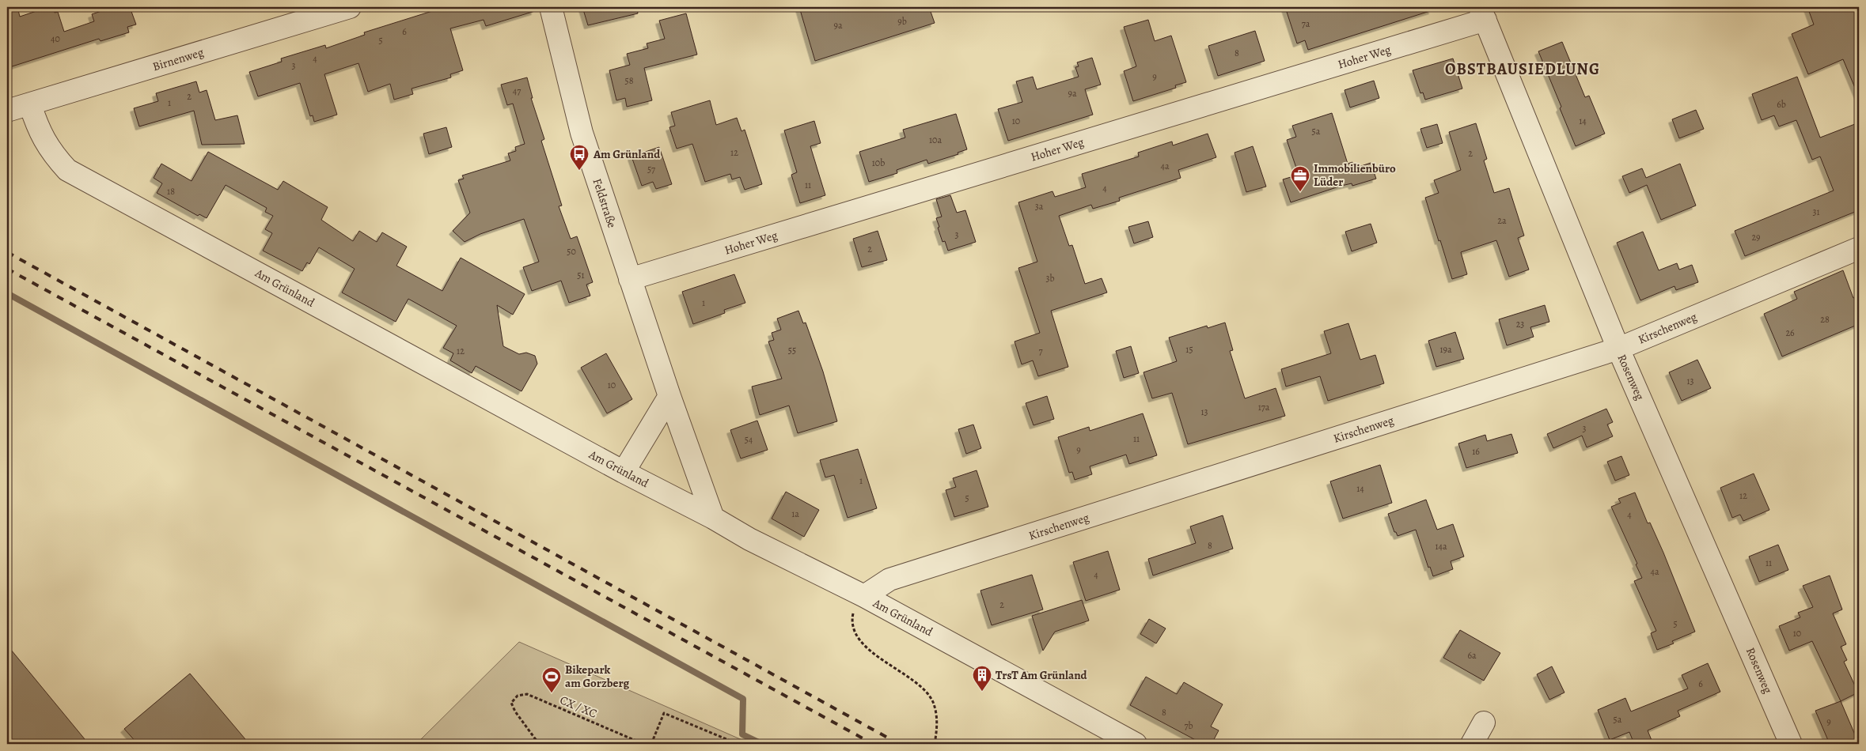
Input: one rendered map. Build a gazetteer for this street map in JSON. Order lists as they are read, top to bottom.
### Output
{
  "streets": {
    "street": [
      "Hoher Weg",
      "Birnenweg",
      "Feldstraße",
      "Am Grünland",
      "Kirschenweg",
      "Rosenweg"
    ],
    "path": ["CX / XC"]
  },
  "crossings": [
    ["Hoher Weg", "Feldstraße"],
    ["Hoher Weg", "Rosenweg"],
    ["Birnenweg", "Am Grünland"],
    ["Feldstraße", "Am Grünland"],
    ["Am Grünland", "Kirschenweg"],
    ["Kirschenweg", "Rosenweg"]
  ],
  "districts": ["OBSTBAUSIEDLUNG"],
  "places": {
    "bus stop": ["Am Grünland"],
    "office": ["Immobilienbüro Lüder"],
    "building": ["TrsT Am Grünland"],
    "sports": ["Bikepark am Gorzberg"]
  },
  "house_numbers": [
    "9b",
    "7a",
    "9a",
    "6",
    "40",
    "5",
    "8",
    "4",
    "3",
    "9",
    "58",
    "47",
    "9a",
    "2",
    "1",
    "6b",
    "10",
    "14",
    "5a",
    "10a",
    "12",
    "2",
    "10b",
    "4a",
    "57",
    "11",
    "4",
    "18",
    "3a",
    "31",
    "2a",
    "3",
    "29",
    "2",
    "50",
    "51",
    "3b",
    "1",
    "28",
    "23",
    "26",
    "15",
    "19a",
    "55",
    "12",
    "7",
    "13",
    "10",
    "17a",
    "13",
    "3",
    "11",
    "54",
    "9",
    "16",
    "1",
    "14",
    "12",
    "5",
    "1a",
    "4",
    "8",
    "14a",
    "11",
    "4a",
    "4",
    "2",
    "5",
    "10",
    "6a",
    "6",
    "8",
    "5a",
    "9",
    "7b"
  ]
}
